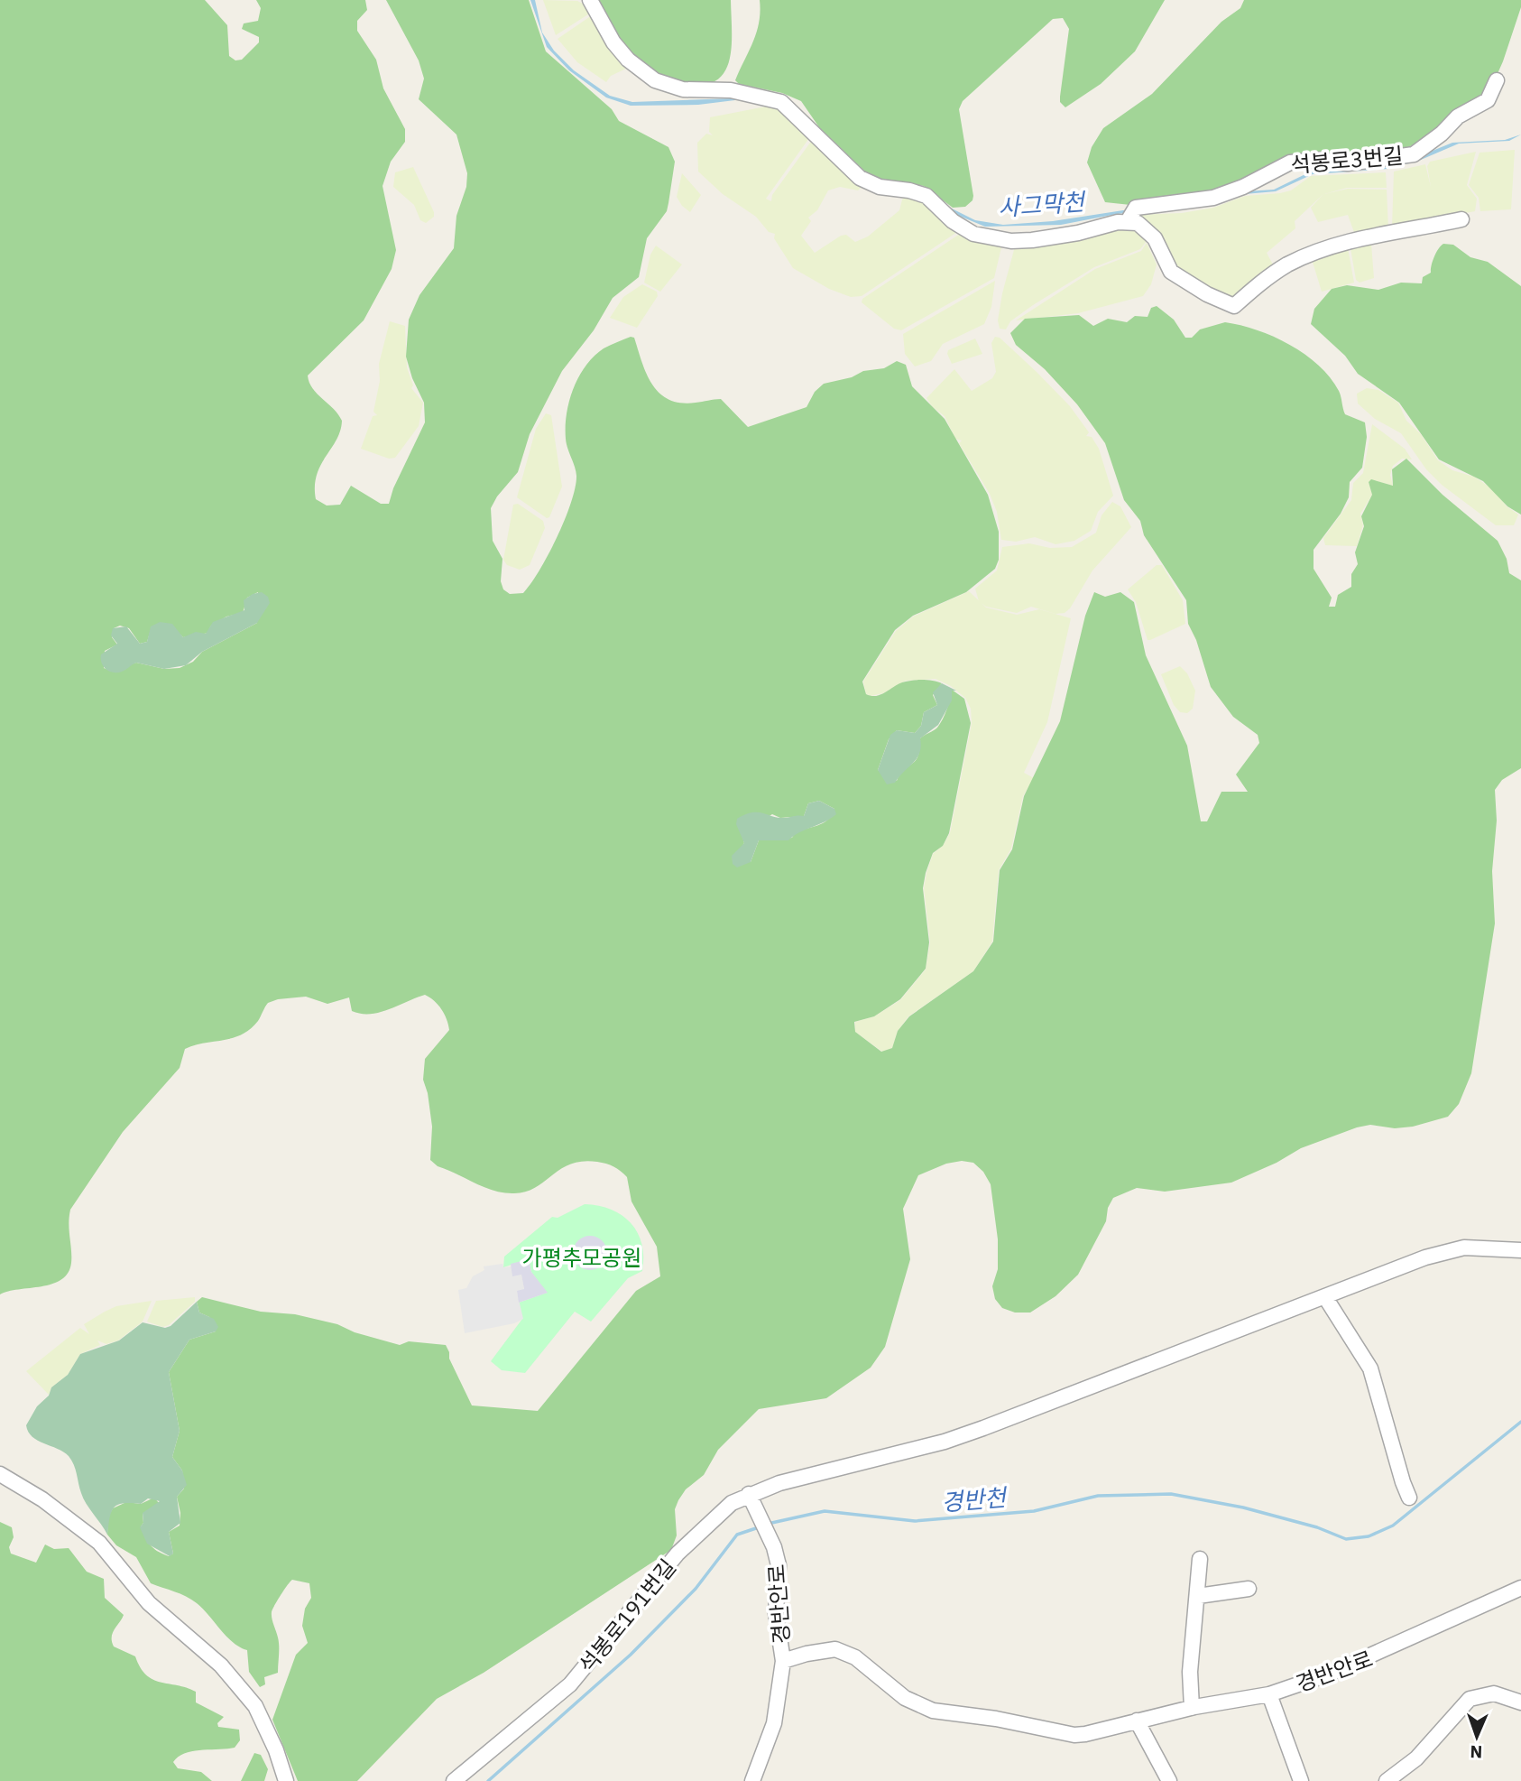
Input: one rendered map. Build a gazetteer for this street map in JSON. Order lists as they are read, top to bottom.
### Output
{
  "streets": {
    "street": ["석봉로3번길", "경반안로", "석봉로191번길"]
  },
  "crossings": [
    ["경반안로", "석봉로191번길"]
  ],
  "water": ["사그막천", "경반천"],
  "parks": ["가평추모공원"],
  "north": "bottom"
}
